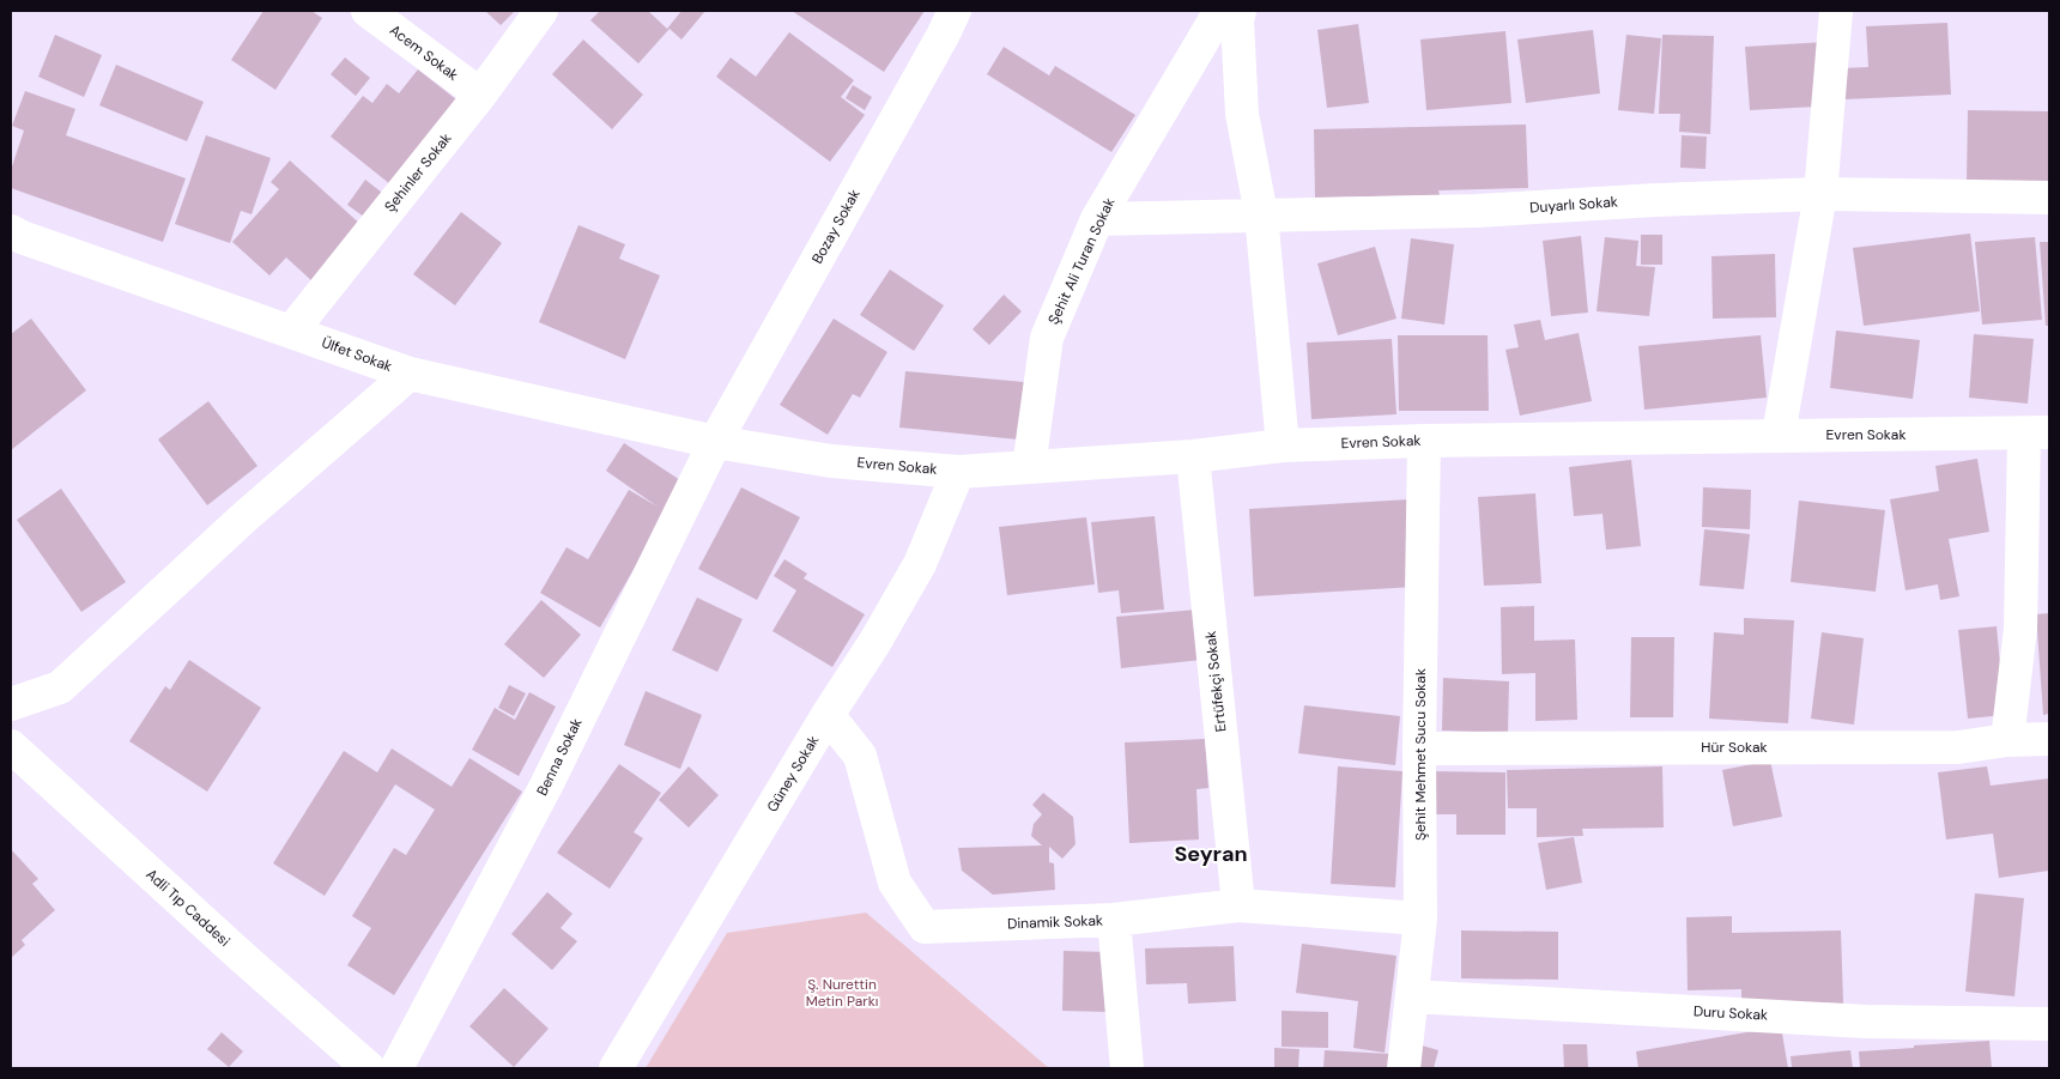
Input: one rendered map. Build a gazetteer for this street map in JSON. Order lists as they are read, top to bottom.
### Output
{
  "streets": {
    "street": [
      "Acem Sokak",
      "Şehinler Sokak",
      "Duyarlı Sokak",
      "Bozay Sokak",
      "Şehit Ali Turan Sokak",
      "Ülfet Sokak",
      "Evren Sokak",
      "Ertüfekçi Sokak",
      "Hür Sokak",
      "Şehit Mehmet Sucu Sokak",
      "Benna Sokak",
      "Güney Sokak",
      "Adli Tıp Caddesi",
      "Dinamik Sokak",
      "Duru Sokak"
    ]
  },
  "crossings": [
    ["Acem Sokak", "Şehinler Sokak"],
    ["Şehinler Sokak", "Ülfet Sokak"],
    ["Duyarlı Sokak", "Şehit Ali Turan Sokak"],
    ["Bozay Sokak", "Ülfet Sokak"],
    ["Bozay Sokak", "Evren Sokak"],
    ["Bozay Sokak", "Benna Sokak"],
    ["Şehit Ali Turan Sokak", "Evren Sokak"],
    ["Ülfet Sokak", "Evren Sokak"],
    ["Ülfet Sokak", "Benna Sokak"],
    ["Evren Sokak", "Ertüfekçi Sokak"],
    ["Evren Sokak", "Şehit Mehmet Sucu Sokak"],
    ["Evren Sokak", "Benna Sokak"],
    ["Evren Sokak", "Güney Sokak"],
    ["Ertüfekçi Sokak", "Dinamik Sokak"],
    ["Hür Sokak", "Şehit Mehmet Sucu Sokak"],
    ["Şehit Mehmet Sucu Sokak", "Dinamik Sokak"],
    ["Şehit Mehmet Sucu Sokak", "Duru Sokak"],
    ["Güney Sokak", "Dinamik Sokak"]
  ],
  "districts": ["Seyran"],
  "parks": ["Ş. Nurettin Metin Parkı"]
}
